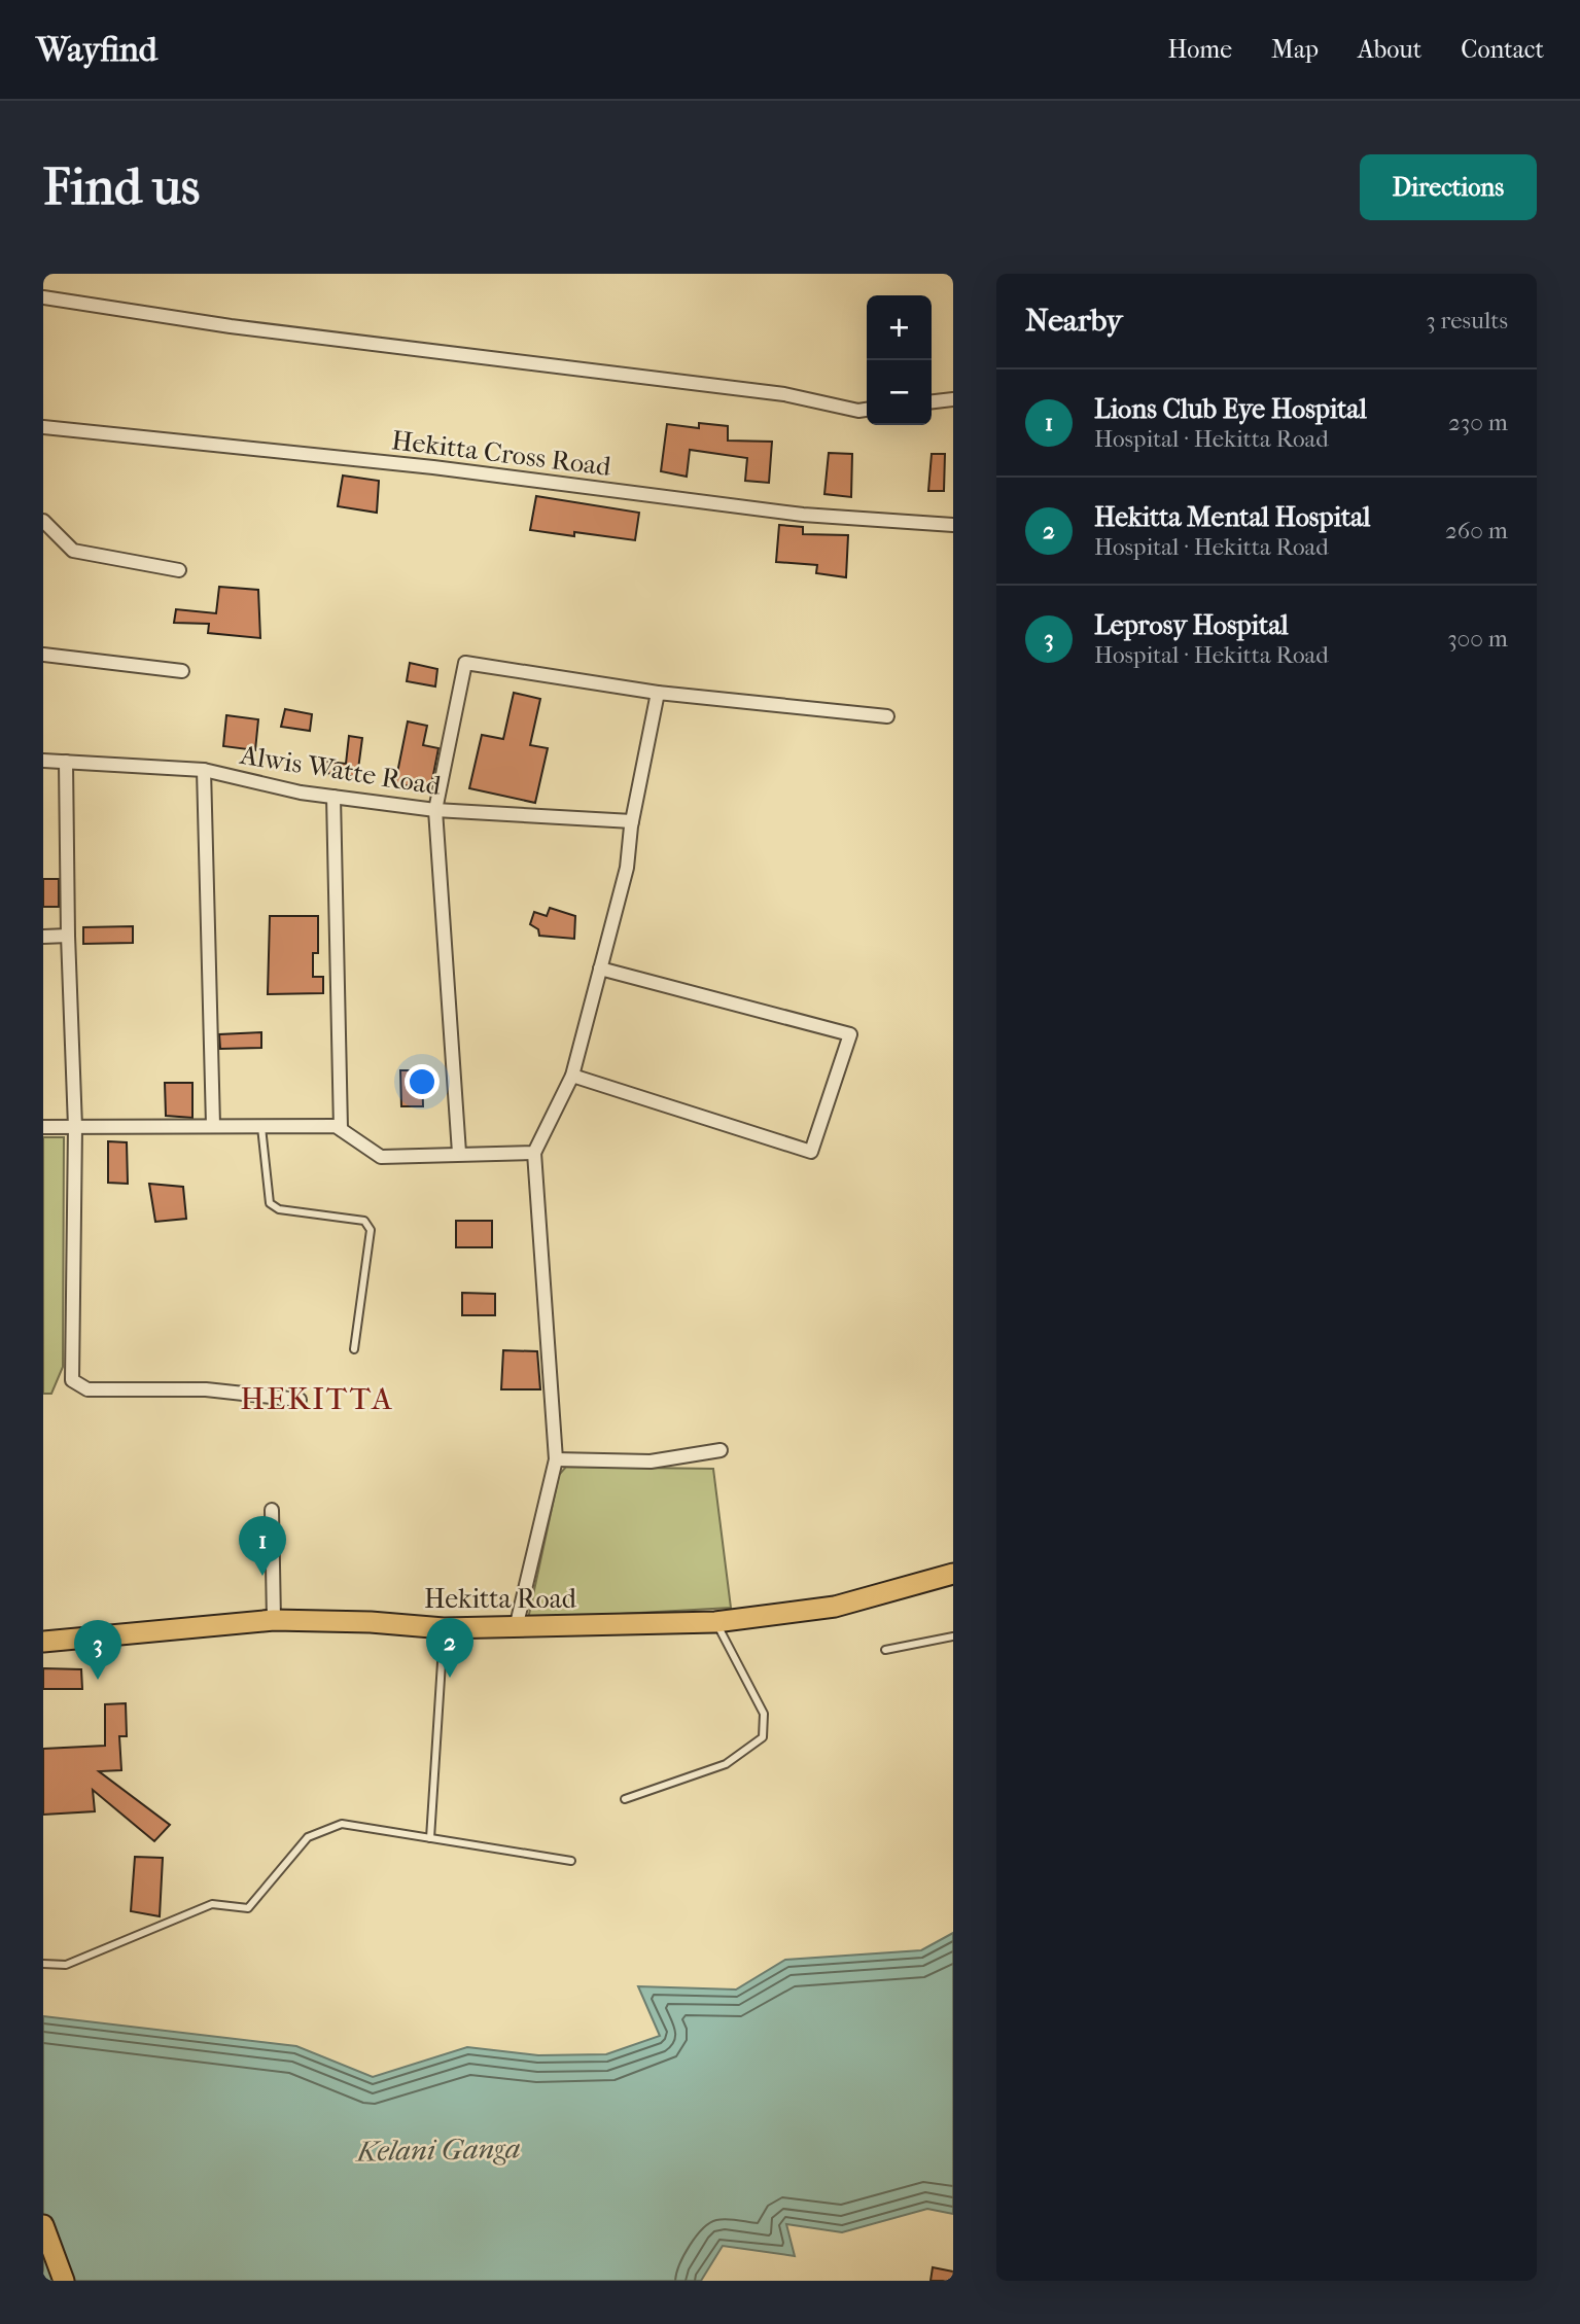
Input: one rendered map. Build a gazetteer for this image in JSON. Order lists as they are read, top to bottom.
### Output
{
  "streets": {
    "main road": ["Hekitta Road"],
    "street": ["Hekitta Cross Road", "Alwis Watte Road"]
  },
  "districts": ["HEKITTA"],
  "water": ["Kelani Ganga"],
  "page": {
    "header": "Wayfind",
    "nav": [
      "Home",
      "Map",
      "About",
      "Contact"
    ],
    "buttons": "Directions",
    "title": "Find us",
    "heading": ["Nearby", "3 results"],
    "map_buttons": ["+", "−"],
    "list": [
      {
        "mark": "1",
        "name": "Lions Club Eye Hospital",
        "note": "Hospital · Hekitta Road",
        "value": "230 m"
      },
      {
        "mark": "2",
        "name": "Hekitta Mental Hospital",
        "note": "Hospital · Hekitta Road",
        "value": "260 m"
      },
      {
        "mark": "3",
        "name": "Leprosy Hospital",
        "note": "Hospital · Hekitta Road",
        "value": "300 m"
      }
    ],
    "pins": ["1", "2", "3"]
  }
}
